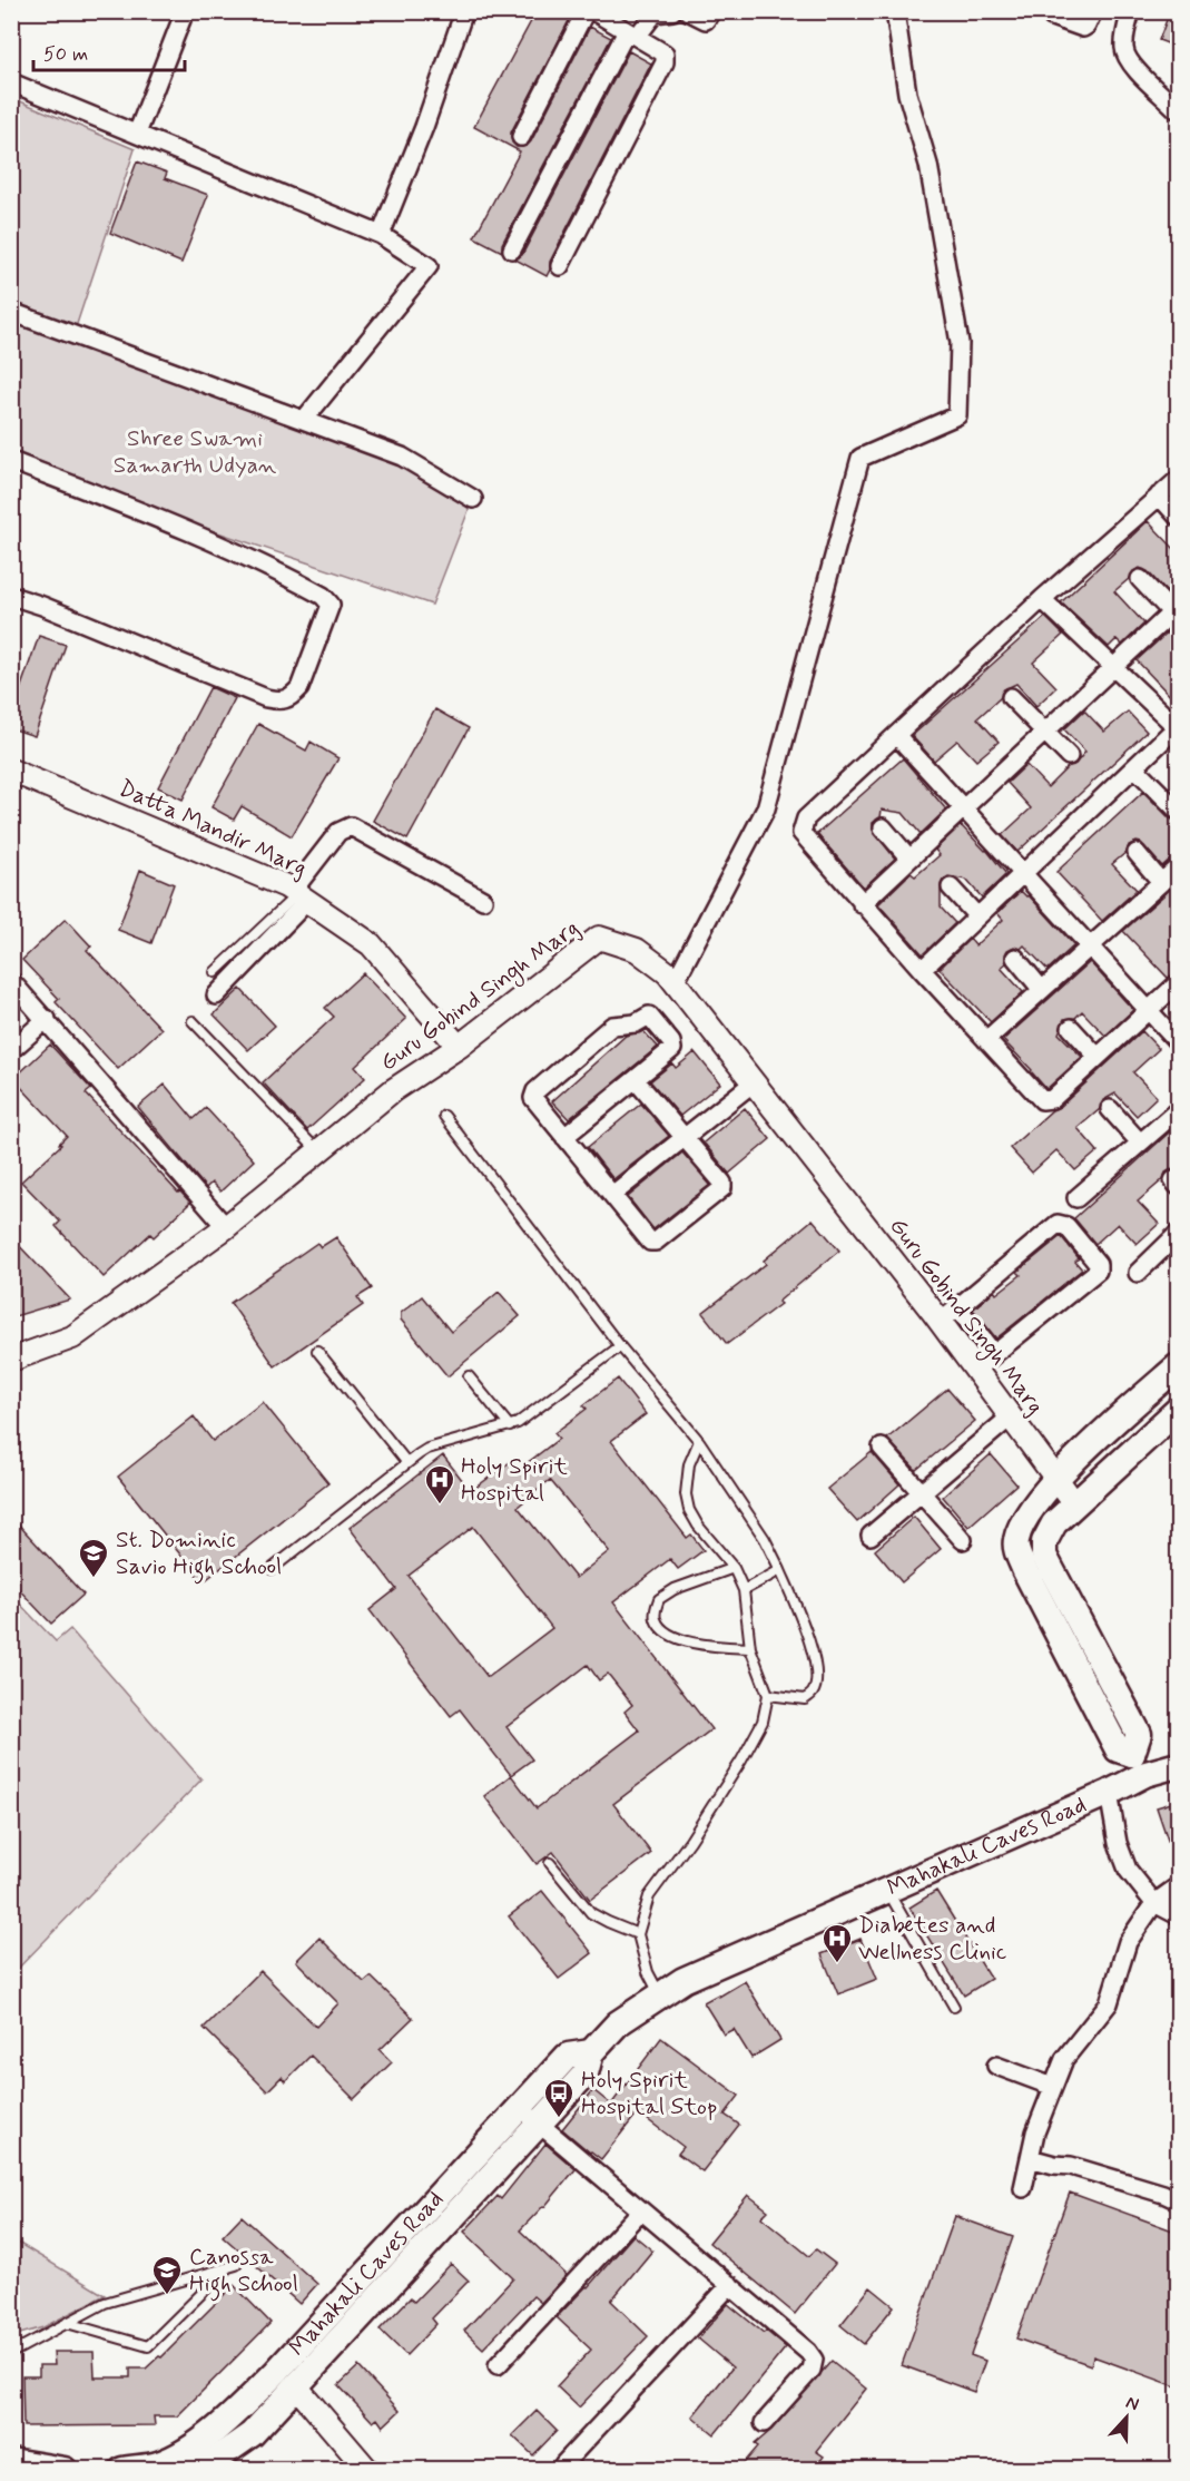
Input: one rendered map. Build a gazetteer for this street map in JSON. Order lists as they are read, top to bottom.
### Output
{
  "streets": {
    "main road": ["Mahakali Caves Road"],
    "street": ["Datta Mandir Marg", "Guru Gobind Singh Marg"]
  },
  "crossings": [
    ["Datta Mandir Marg", "Guru Gobind Singh Marg"]
  ],
  "parks": ["Shree Swami Samarth Udyan"],
  "places": {
    "hospital": ["Holy Spirit Hospital", "Diabetes and Wellness Clinic"],
    "school or university": ["St. Dominic Savio High School", "Canossa High School"],
    "bus stop": ["Holy Spirit Hospital Stop"]
  },
  "scale_bar": "50 m",
  "north": "top"
}
